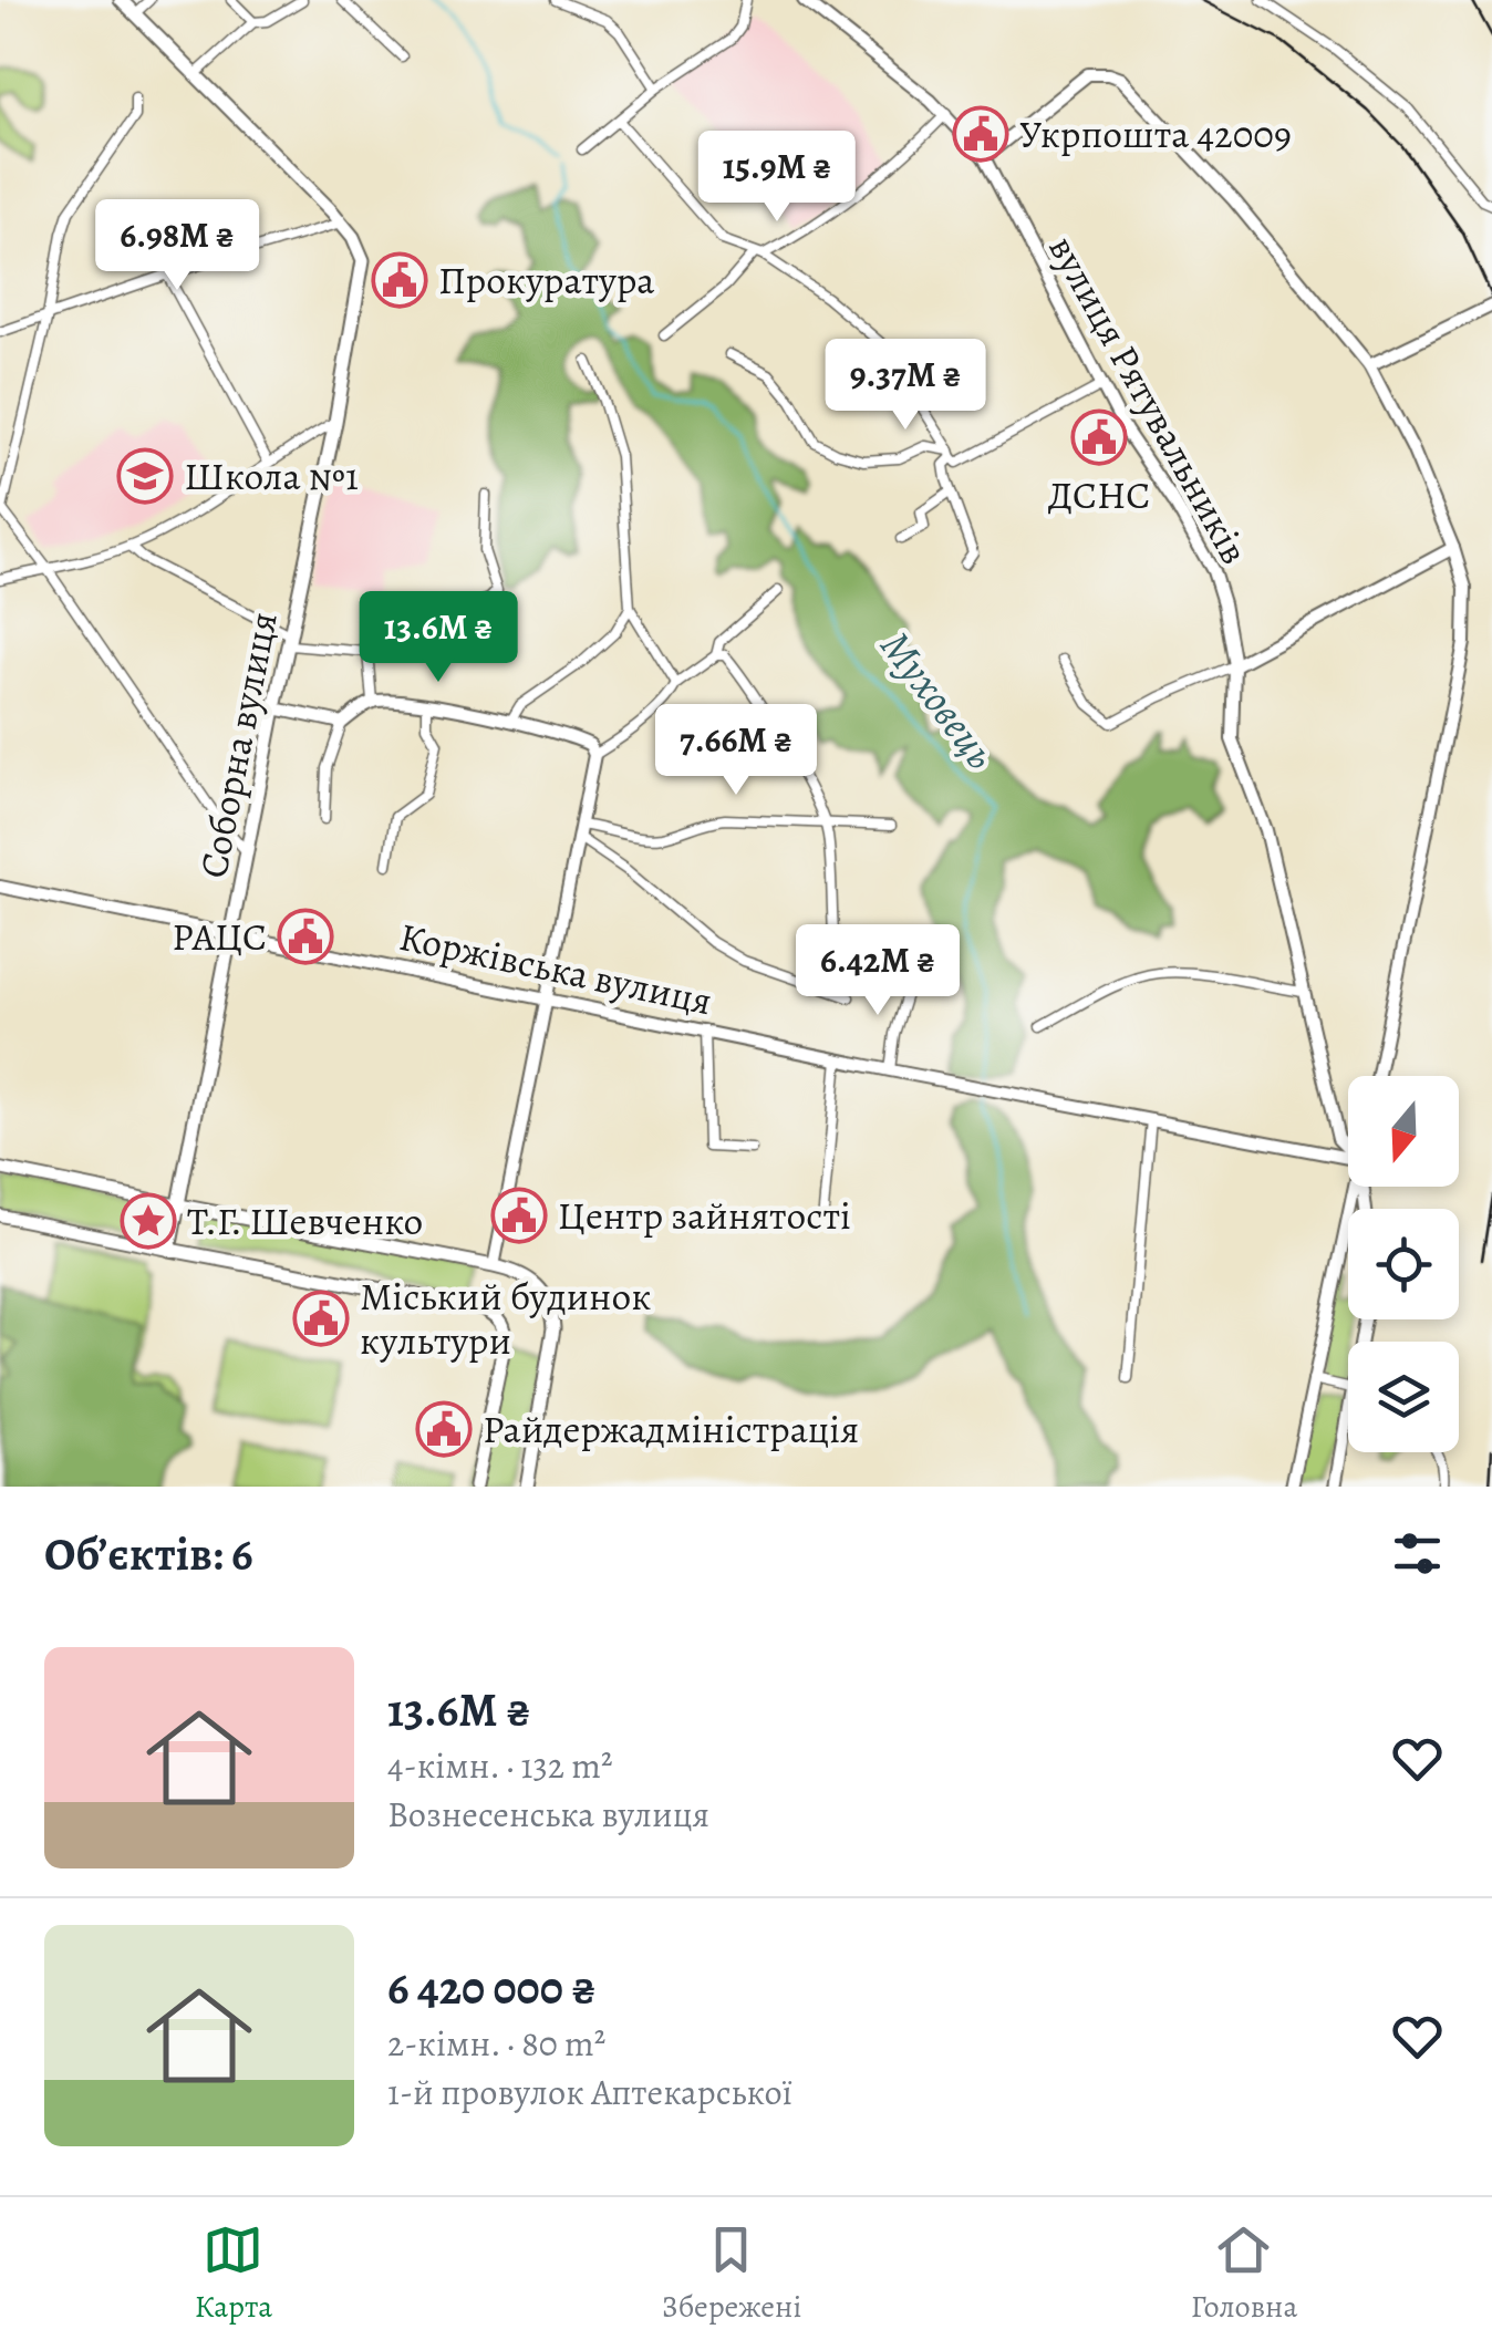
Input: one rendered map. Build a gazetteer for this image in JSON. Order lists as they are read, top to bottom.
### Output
{
  "streets": {
    "main road": ["Соборна вулиця"],
    "street": ["вулиця Рятувальників", "Коржівська вулиця"]
  },
  "crossings": [
    ["Соборна вулиця", "Коржівська вулиця"]
  ],
  "water": ["Муховець"],
  "places": {
    "public building": [
      "Укрпошта 42009",
      "Прокуратура",
      "ДСНС",
      "РАЦС",
      "Центр зайнятості",
      "Міський будинок культури",
      "Райдержадміністрація"
    ],
    "school or university": ["Школа №1"],
    "place": ["Т.Г. Шевченко"]
  },
  "north": "bottom",
  "page": {
    "price": [
      "15.9M ₴",
      "6.98M ₴",
      "9.37M ₴",
      "13.6M ₴",
      "7.66M ₴",
      "6.42M ₴"
    ],
    "heading": "Об’єктів: 6",
    "list": [
      {
        "name": "13.6M ₴",
        "note": "4-кімн. · 132 m² · Вознесенська вулиця"
      },
      {
        "name": "6 420 000 ₴",
        "note": "2-кімн. · 80 m² · 1-й провулок Аптекарської"
      }
    ],
    "tabs": ["Карта", "Збережені", "Головна"]
  }
}
